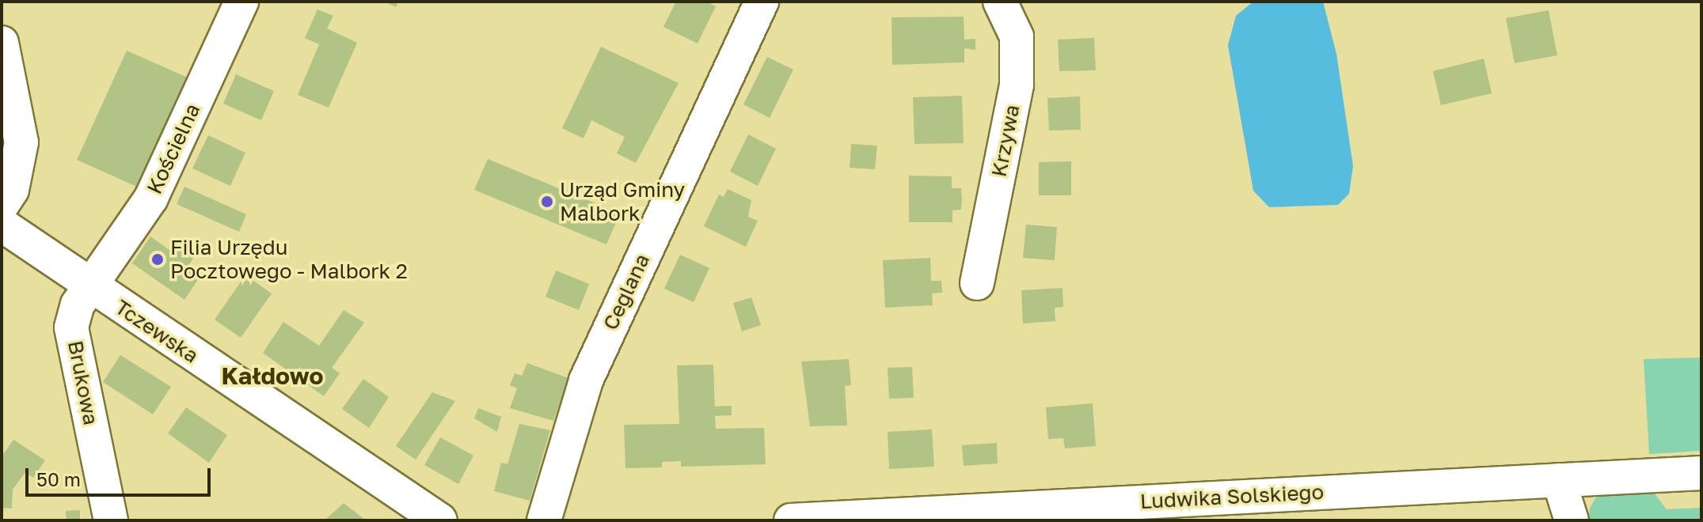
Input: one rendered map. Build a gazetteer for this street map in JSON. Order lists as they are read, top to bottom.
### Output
{
  "streets": {
    "street": [
      "Krzywa",
      "Kościelna",
      "Ceglana",
      "Tczewska",
      "Brukowa",
      "Ludwika Solskiego"
    ]
  },
  "crossings": [
    ["Kościelna", "Tczewska"],
    ["Kościelna", "Brukowa"],
    ["Tczewska", "Brukowa"]
  ],
  "districts": ["Kałdowo"],
  "places": ["Urząd Gminy Malbork", "Filia Urzędu Pocztowego - Malbork 2"],
  "scale_bar": "50 m"
}
